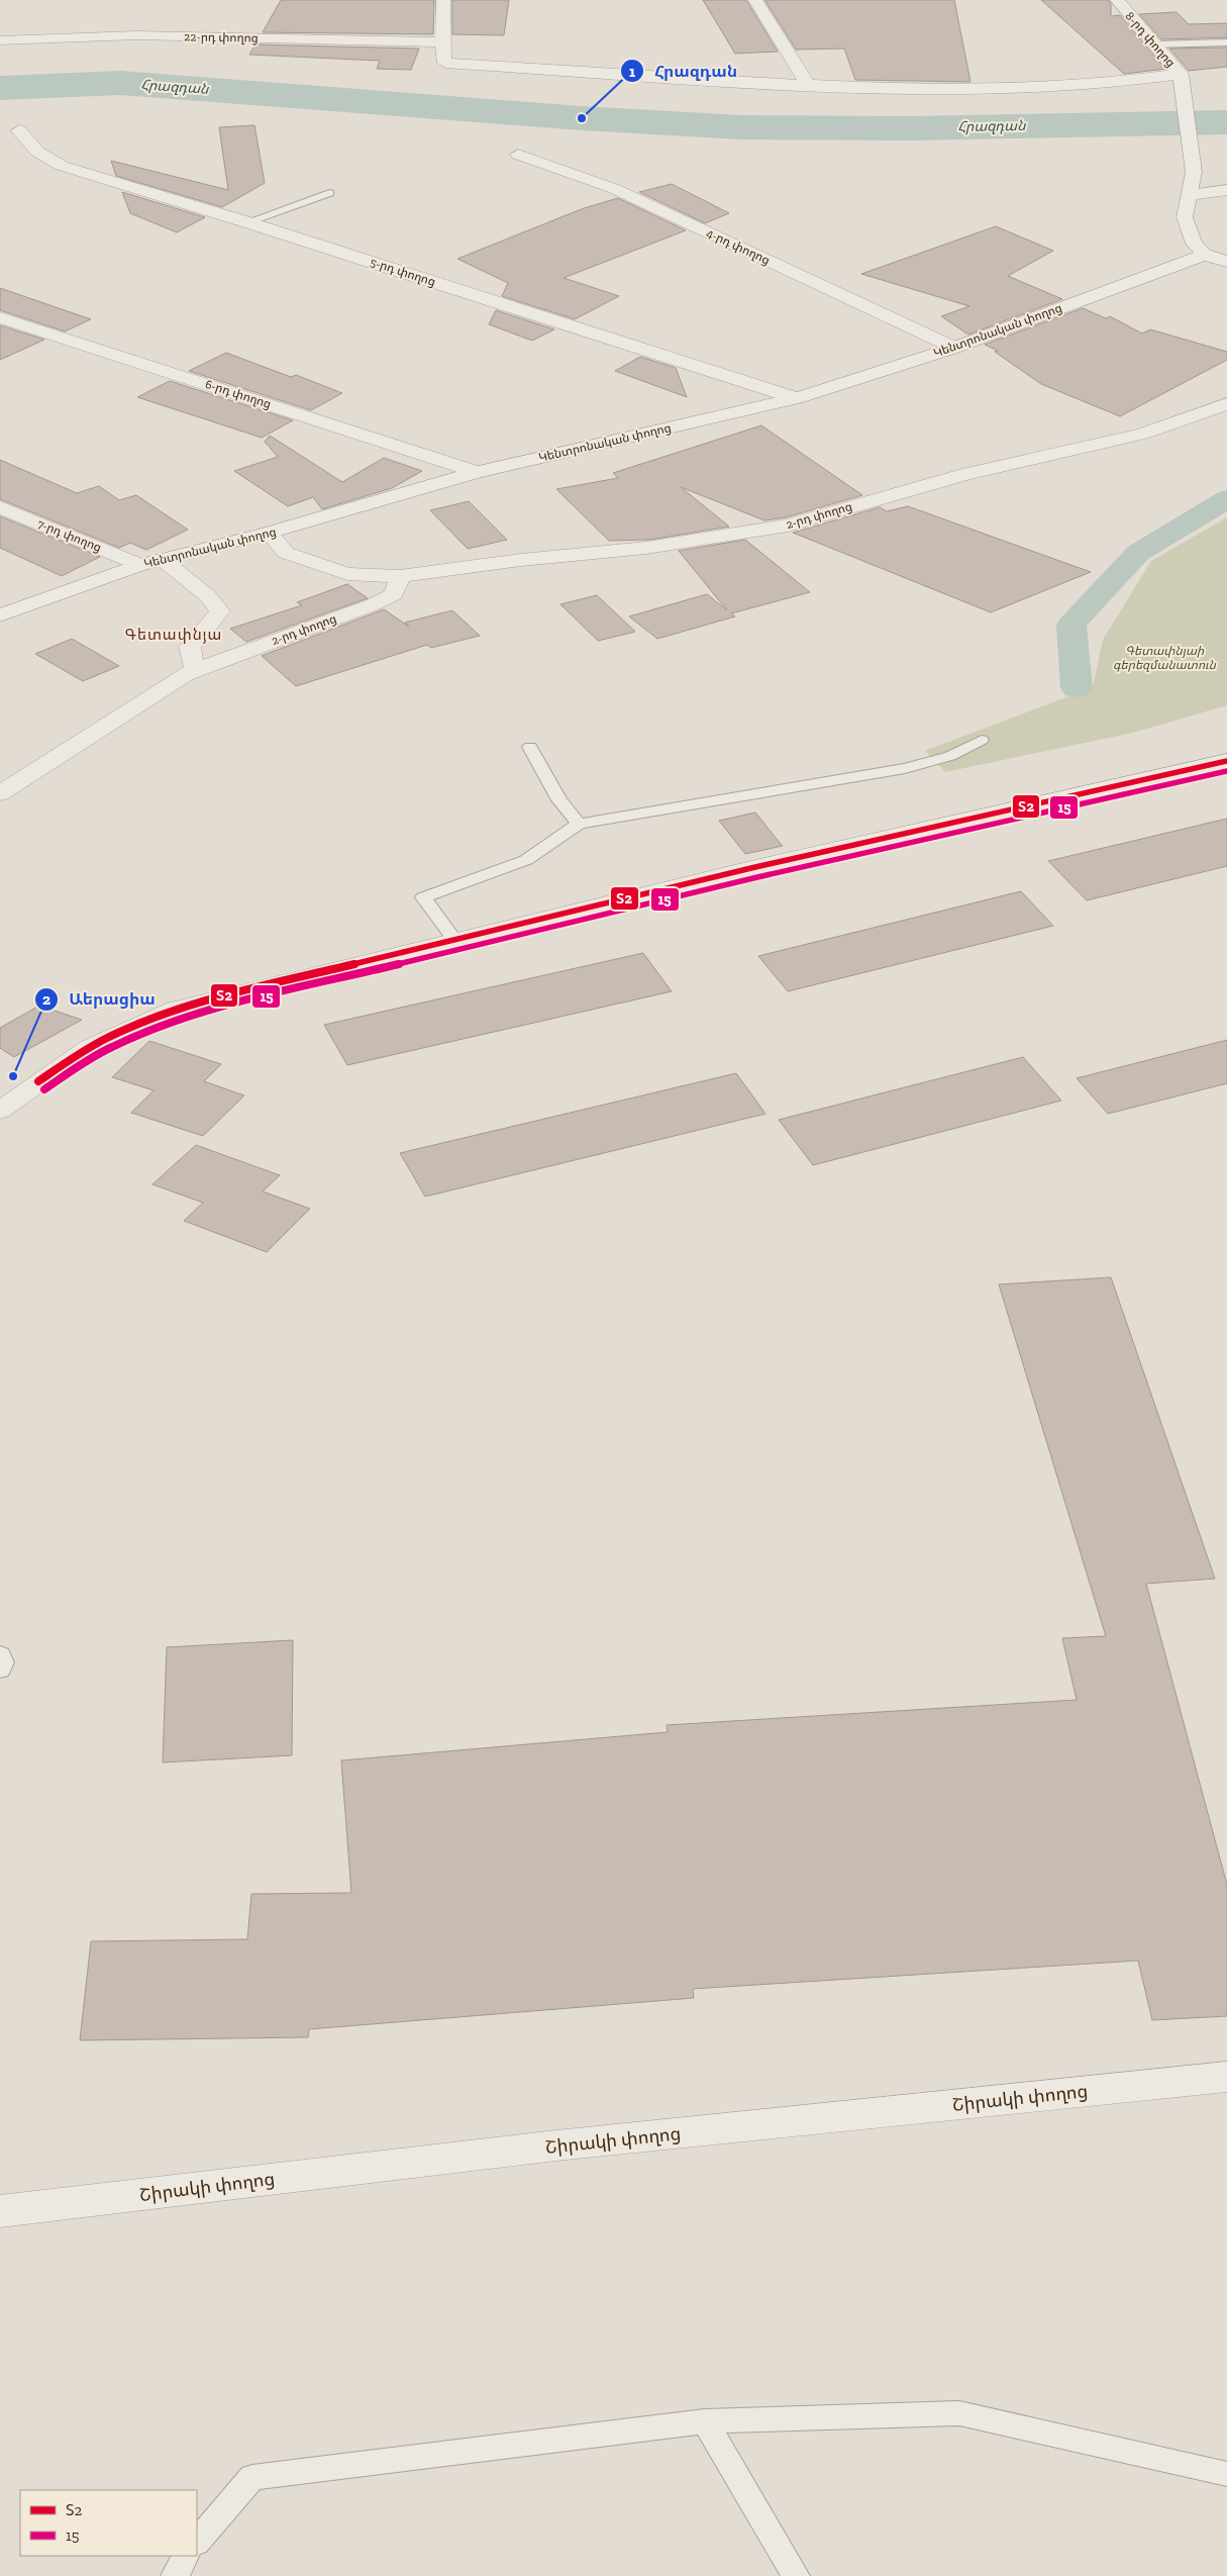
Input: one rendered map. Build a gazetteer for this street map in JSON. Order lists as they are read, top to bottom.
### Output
{
  "streets": {
    "street": [
      "22-րդ փողոց",
      "8-րդ փողոց",
      "4-րդ փողոց",
      "5-րդ փողոց",
      "Կենտրոնական փողոց",
      "6-րդ փողոց",
      "2-րդ փողոց",
      "7-րդ փողոց",
      "Շիրակի փողոց"
    ]
  },
  "crossings": [
    ["4-րդ փողոց", "Կենտրոնական փողոց"],
    ["5-րդ փողոց", "Կենտրոնական փողոց"],
    ["Կենտրոնական փողոց", "6-րդ փողոց"],
    ["Կենտրոնական փողոց", "2-րդ փողոց"],
    ["Կենտրոնական փողոց", "7-րդ փողոց"]
  ],
  "districts": ["Գետափնյա"],
  "water": ["Հրազդան"],
  "parks": ["Գետափնյաի գերեզմանատուն"],
  "places": ["Հրազդան", "Աերացիա"],
  "lines": ["transit line Տ2", "transit line 15"],
  "legend": ["Տ2", "15"]
}
